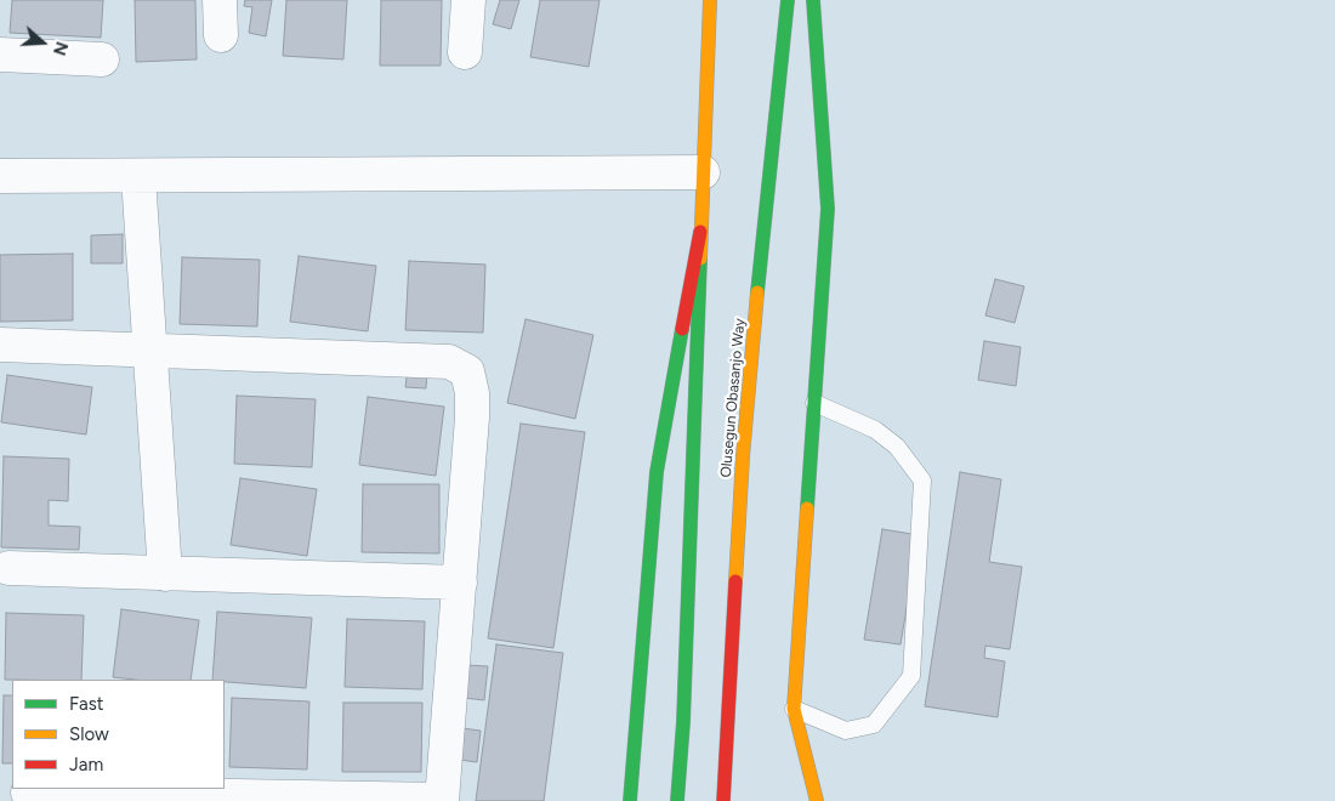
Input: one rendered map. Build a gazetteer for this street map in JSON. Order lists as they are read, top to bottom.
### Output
{
  "streets": {
    "main road": ["Olusegun Obasanjo Way"]
  },
  "legend": ["Fast", "Slow", "Jam"],
  "north": "right"
}
